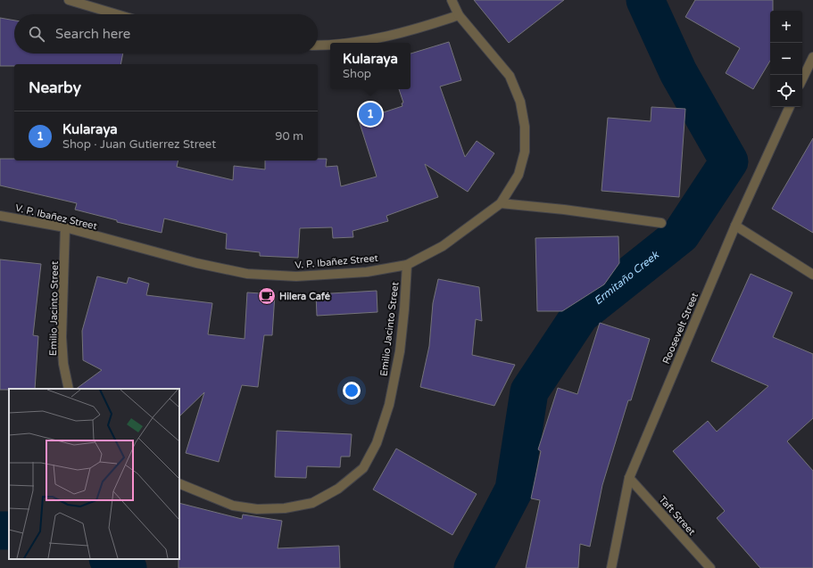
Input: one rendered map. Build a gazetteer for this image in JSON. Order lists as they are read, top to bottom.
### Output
{
  "streets": {
    "street": [
      "V. P. Ibañez Street",
      "Emilio Jacinto Street",
      "Roosevelt Street",
      "Taft Street"
    ]
  },
  "crossings": [
    ["V. P. Ibañez Street", "Emilio Jacinto Street"],
    ["Roosevelt Street", "Taft Street"]
  ],
  "water": ["Ermitaño Creek"],
  "places": {
    "cafe": ["Hilera Café"]
  },
  "page": {
    "map_buttons": ["+", "−"],
    "search": "Search here",
    "popup": ["Kularaya", "Shop"],
    "heading": "Nearby",
    "pins": "1",
    "list": [
      {
        "mark": "1",
        "name": "Kularaya",
        "note": "Shop · Juan Gutierrez Street",
        "value": "90 m"
      }
    ]
  }
}
